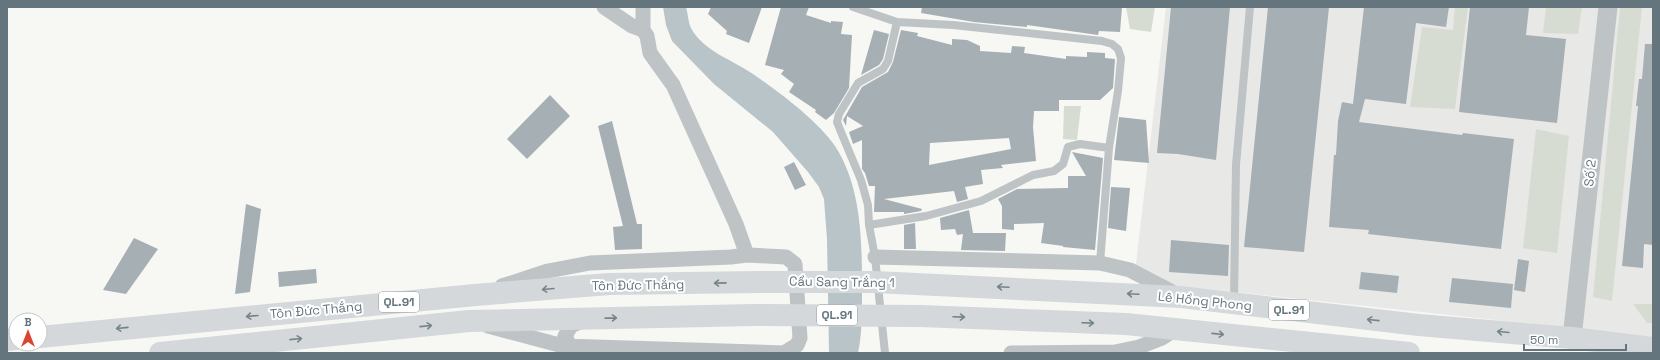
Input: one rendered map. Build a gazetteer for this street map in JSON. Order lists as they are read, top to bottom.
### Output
{
  "streets": {
    "highway": [
      "Cầu Sang Trắng 1",
      "Tôn Đức Thắng",
      "Lê Hồng Phong",
      "QL.91"
    ],
    "street": ["Số 2"]
  },
  "crossings": [
    ["Số 2", "Lê Hồng Phong"],
    ["Cầu Sang Trắng 1", "Tôn Đức Thắng"],
    ["Cầu Sang Trắng 1", "Lê Hồng Phong"],
    ["Tôn Đức Thắng", "QL.91"]
  ],
  "scale_bar": "50 m",
  "north": "top"
}
